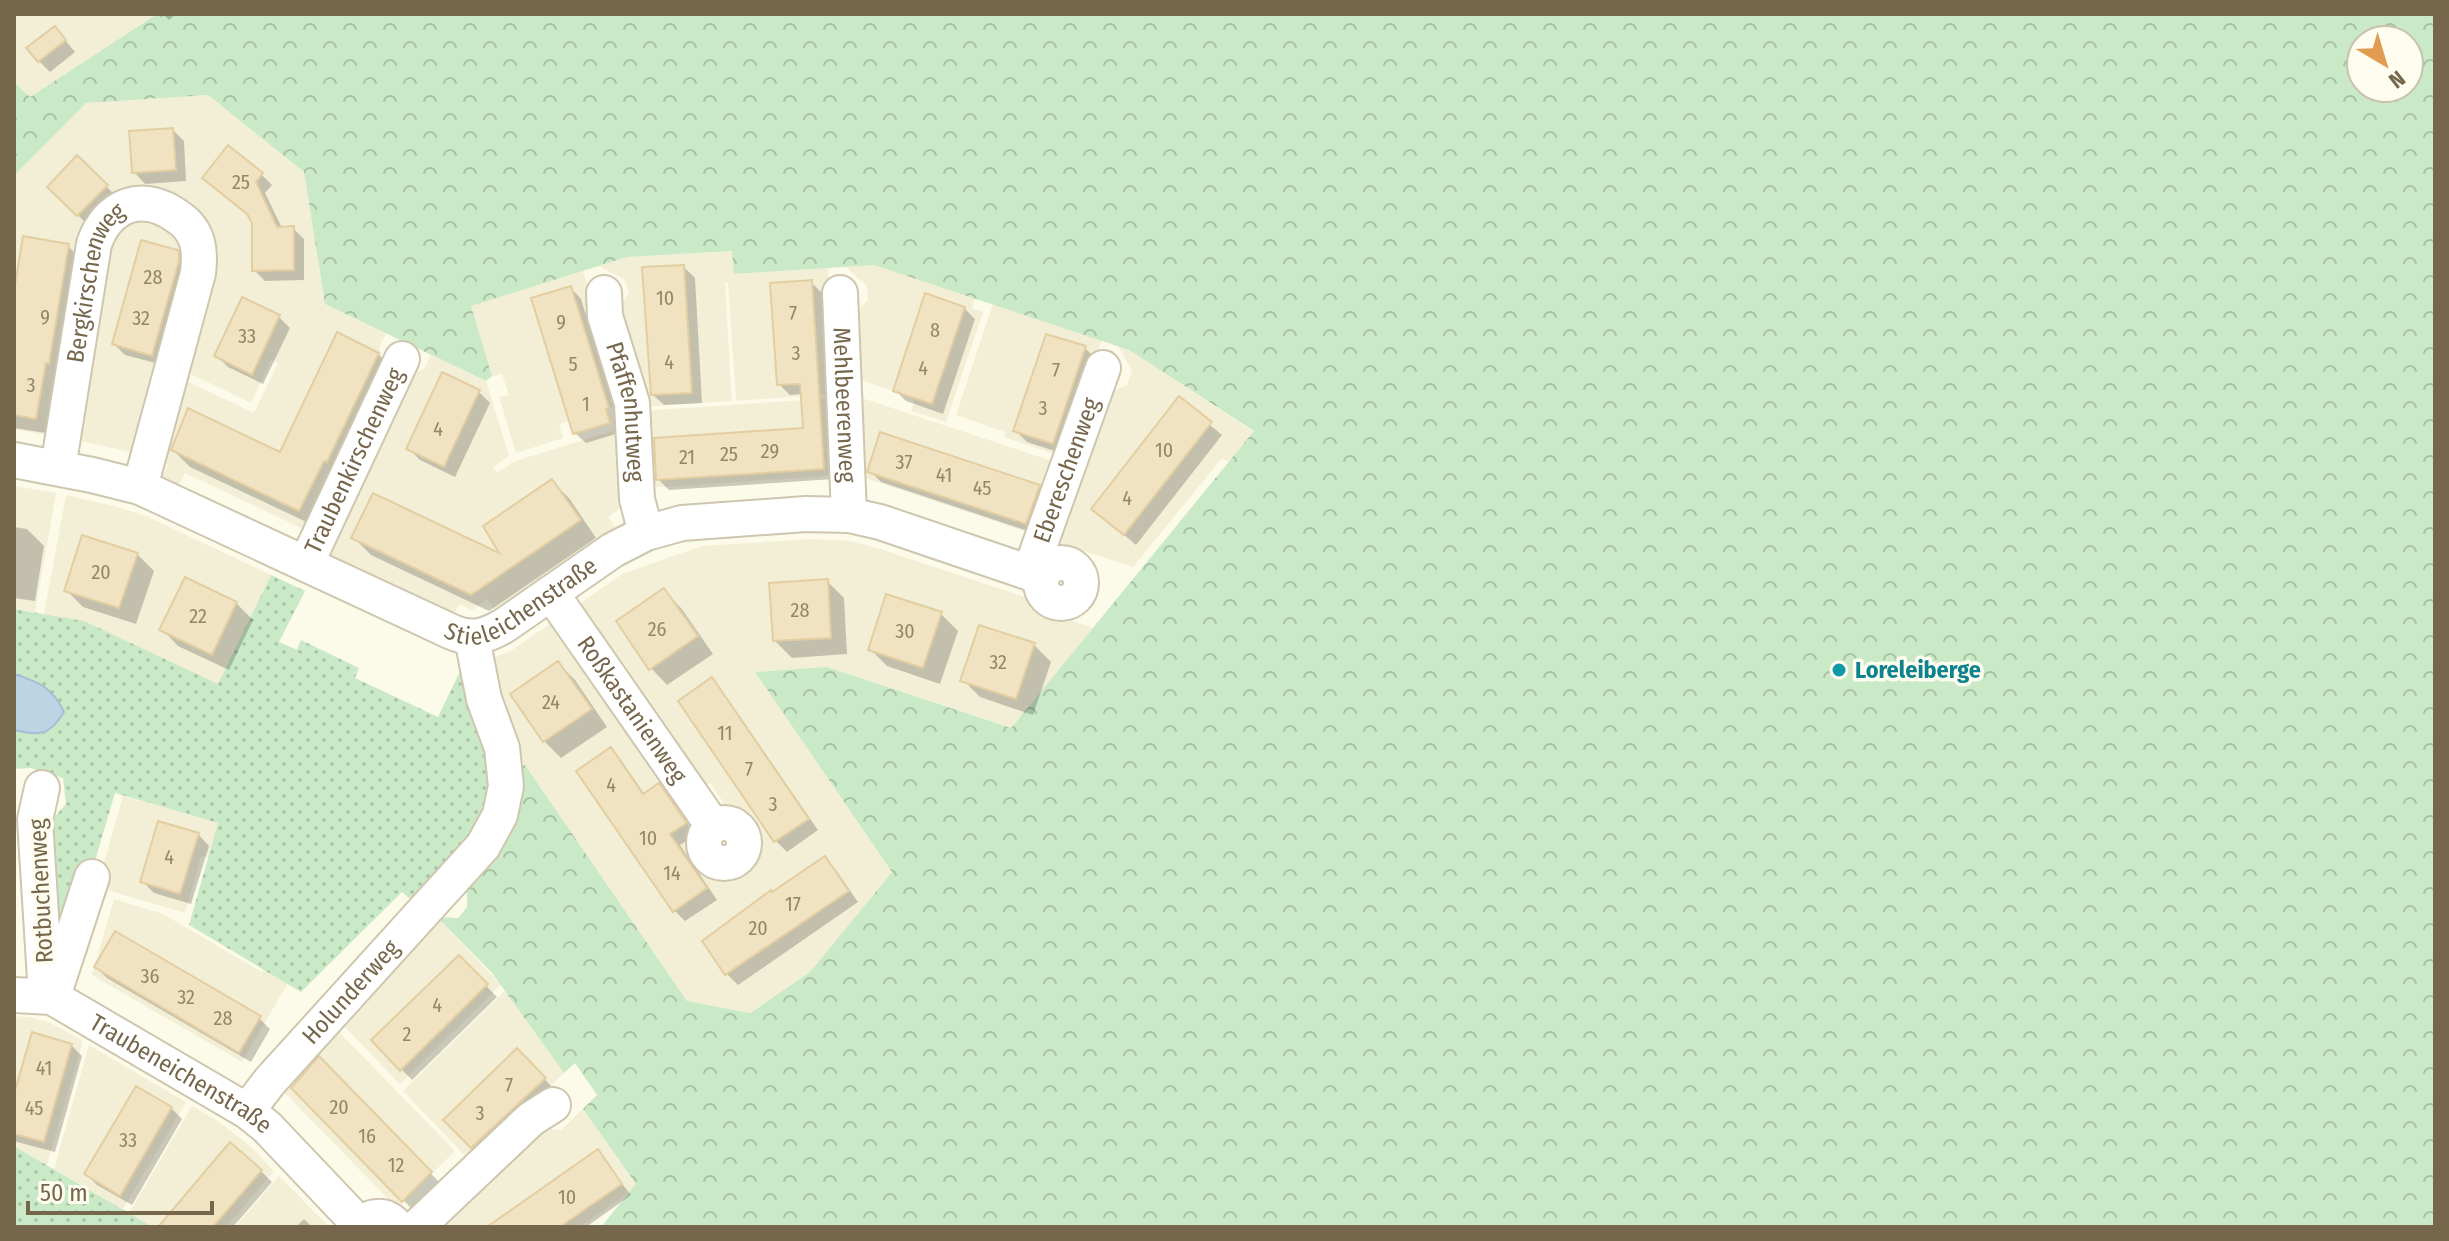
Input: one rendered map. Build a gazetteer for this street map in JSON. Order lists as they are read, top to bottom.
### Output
{
  "streets": {
    "street": [
      "Bergkirschenweg",
      "Mehlbeerenweg",
      "Pfaffenhutweg",
      "Traubenkirschenweg",
      "Ebereschenweg",
      "Stieleichenstraße",
      "Roßkastanienweg",
      "Rotbuchenweg",
      "Holunderweg",
      "Traubeneichenstraße"
    ]
  },
  "crossings": [
    ["Bergkirschenweg", "Stieleichenstraße"],
    ["Mehlbeerenweg", "Stieleichenstraße"],
    ["Pfaffenhutweg", "Stieleichenstraße"],
    ["Traubenkirschenweg", "Stieleichenstraße"],
    ["Ebereschenweg", "Stieleichenstraße"],
    ["Stieleichenstraße", "Roßkastanienweg"],
    ["Stieleichenstraße", "Holunderweg"],
    ["Rotbuchenweg", "Traubeneichenstraße"],
    ["Holunderweg", "Traubeneichenstraße"]
  ],
  "places": ["Loreleiberge"],
  "house_numbers": [
    "25",
    "28",
    "10",
    "7",
    "9",
    "32",
    "9",
    "8",
    "33",
    "3",
    "4",
    "5",
    "4",
    "7",
    "3",
    "1",
    "3",
    "4",
    "10",
    "29",
    "25",
    "21",
    "37",
    "41",
    "45",
    "4",
    "20",
    "28",
    "22",
    "26",
    "30",
    "32",
    "24",
    "11",
    "7",
    "4",
    "3",
    "10",
    "4",
    "14",
    "17",
    "20",
    "36",
    "32",
    "4",
    "28",
    "2",
    "41",
    "7",
    "20",
    "45",
    "3",
    "16",
    "33",
    "12",
    "10"
  ],
  "scale_bar": "50 m",
  "north": "bottom right"
}
